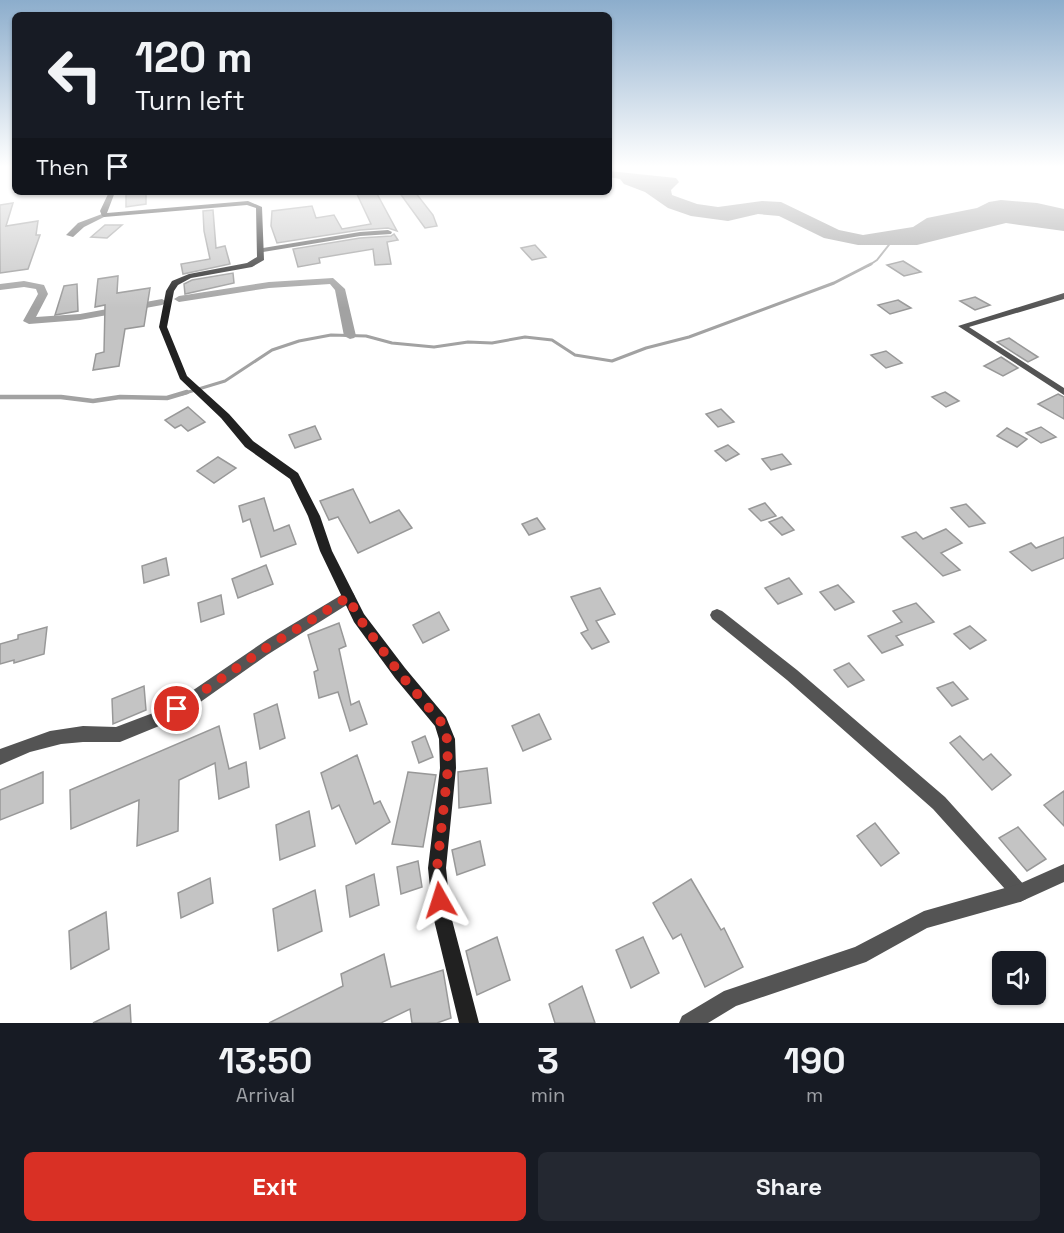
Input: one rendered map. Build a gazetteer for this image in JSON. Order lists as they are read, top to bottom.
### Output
{
  "page": {
    "turn": ["120 m", "Turn left"],
    "then": "Then",
    "eta": [
      "13:50",
      "Arrival",
      "3",
      "min",
      "190",
      "m"
    ],
    "buttons": ["Exit", "Share"]
  }
}
